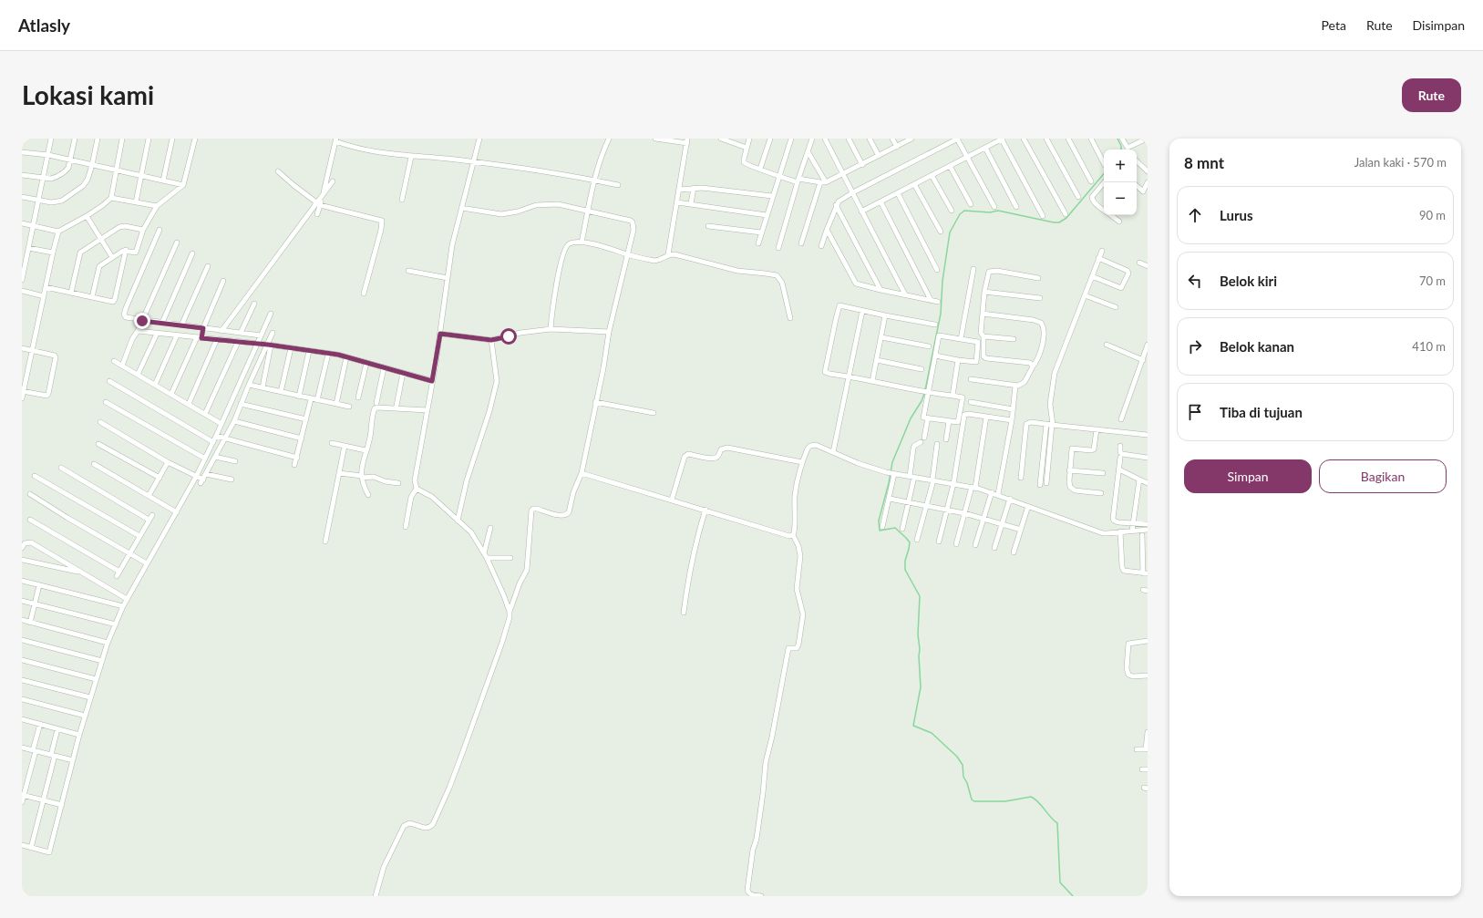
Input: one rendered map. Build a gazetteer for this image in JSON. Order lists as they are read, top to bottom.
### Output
{
  "page": {
    "header": "Atlasly",
    "nav": ["Peta", "Rute", "Disimpan"],
    "buttons": [
      "Rute",
      ["Simpan", "Bagikan"]
    ],
    "title": "Lokasi kami",
    "heading": ["8 mnt", "Jalan kaki · 570 m"],
    "map_buttons": ["+", "−"],
    "list": [
      ["Lurus", "90 m"],
      ["Belok kiri", "70 m"],
      ["Belok kanan", "410 m"],
      "Tiba di tujuan"
    ]
  }
}
